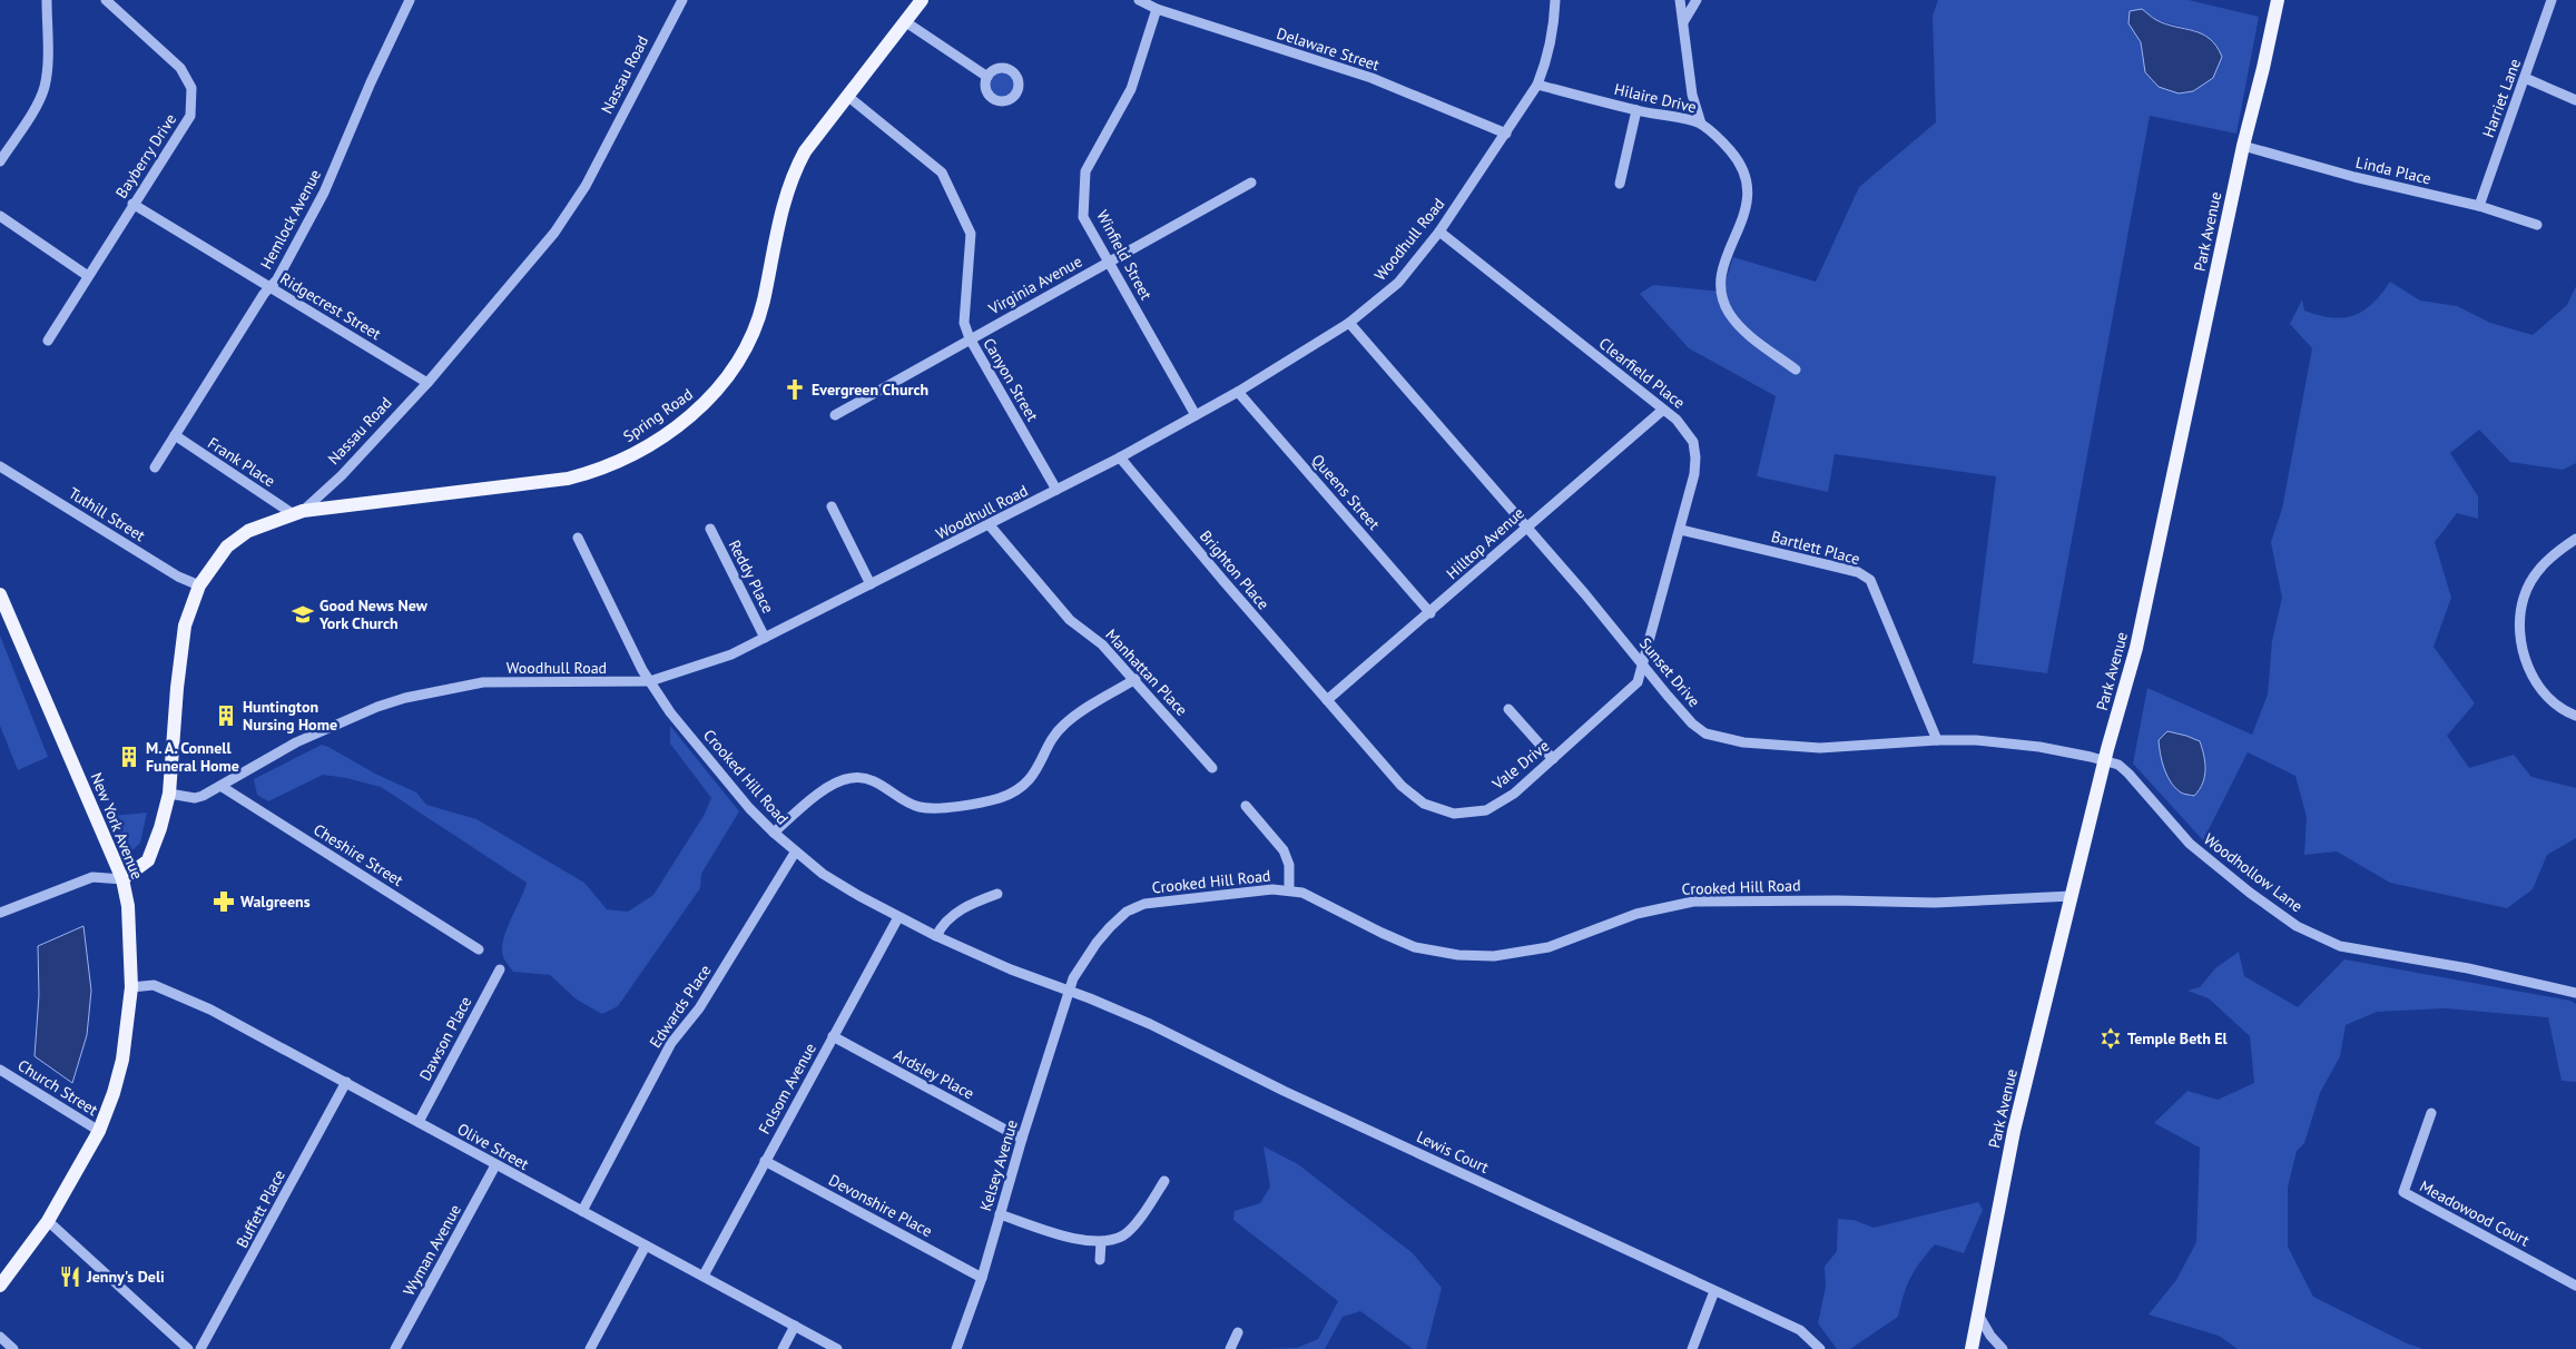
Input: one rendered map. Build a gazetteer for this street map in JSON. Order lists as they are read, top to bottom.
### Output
{
  "streets": {
    "main road": [
      "Nassau Road",
      "Park Avenue",
      "Spring Road",
      "New York Avenue"
    ],
    "street": [
      "Delaware Street",
      "Hilaire Drive",
      "Harriet Lane",
      "Bayberry Drive",
      "Linda Place",
      "Hemlock Avenue",
      "Woodhull Road",
      "Winfield Street",
      "Virginia Avenue",
      "Ridgecrest Street",
      "Clearfield Place",
      "Canyon Street",
      "Frank Place",
      "Queens Street",
      "Tuthill Street",
      "Hilltop Avenue",
      "Bartlett Place",
      "Brighton Place",
      "Reddy Place",
      "Manhattan Place",
      "Sunset Drive",
      "Vale Drive",
      "Crooked Hill Road",
      "Cheshire Street",
      "Woodhollow Lane",
      "Edwards Place",
      "Dawson Place",
      "Ardsley Place",
      "Church Street",
      "Folsom Avenue",
      "Olive Street",
      "Lewis Court",
      "Kelsey Avenue",
      "Devonshire Place",
      "Buffett Place",
      "Meadowood Court",
      "Wyman Avenue"
    ]
  },
  "crossings": [
    ["Delaware Street", "Woodhull Road"],
    ["Delaware Street", "Winfield Street"],
    ["Nassau Road", "Woodhull Road"],
    ["Nassau Road", "Ridgecrest Street"],
    ["Nassau Road", "Spring Road"],
    ["Nassau Road", "Frank Place"],
    ["Nassau Road", "Tuthill Street"],
    ["Nassau Road", "New York Avenue"],
    ["Hilaire Drive", "Woodhull Road"],
    ["Harriet Lane", "Linda Place"],
    ["Bayberry Drive", "Ridgecrest Street"],
    ["Linda Place", "Park Avenue"],
    ["Hemlock Avenue", "Ridgecrest Street"],
    ["Hemlock Avenue", "Frank Place"],
    ["Park Avenue", "Sunset Drive"],
    ["Park Avenue", "Crooked Hill Road"],
    ["Park Avenue", "Woodhollow Lane"],
    ["Woodhull Road", "Winfield Street"],
    ["Woodhull Road", "Clearfield Place"],
    ["Woodhull Road", "Canyon Street"],
    ["Woodhull Road", "Queens Street"],
    ["Woodhull Road", "Brighton Place"],
    ["Woodhull Road", "Reddy Place"],
    ["Woodhull Road", "Manhattan Place"],
    ["Woodhull Road", "Sunset Drive"],
    ["Woodhull Road", "Crooked Hill Road"],
    ["Woodhull Road", "Cheshire Street"],
    ["Winfield Street", "Virginia Avenue"],
    ["Virginia Avenue", "Canyon Street"],
    ["Clearfield Place", "Hilltop Avenue"],
    ["Clearfield Place", "Bartlett Place"],
    ["Clearfield Place", "Sunset Drive"],
    ["Clearfield Place", "Vale Drive"],
    ["Canyon Street", "Spring Road"],
    ["Spring Road", "Frank Place"],
    ["Queens Street", "Hilltop Avenue"],
    ["Hilltop Avenue", "Brighton Place"],
    ["Hilltop Avenue", "Sunset Drive"],
    ["Hilltop Avenue", "Vale Drive"],
    ["Bartlett Place", "Sunset Drive"],
    ["Brighton Place", "Vale Drive"],
    ["Sunset Drive", "Vale Drive"],
    ["Sunset Drive", "Woodhollow Lane"],
    ["Crooked Hill Road", "Edwards Place"],
    ["Crooked Hill Road", "Folsom Avenue"],
    ["Crooked Hill Road", "Lewis Court"],
    ["Crooked Hill Road", "Kelsey Avenue"],
    ["New York Avenue", "Church Street"],
    ["New York Avenue", "Olive Street"],
    ["Edwards Place", "Olive Street"],
    ["Dawson Place", "Olive Street"],
    ["Ardsley Place", "Folsom Avenue"],
    ["Ardsley Place", "Kelsey Avenue"],
    ["Folsom Avenue", "Olive Street"],
    ["Folsom Avenue", "Devonshire Place"],
    ["Olive Street", "Buffett Place"],
    ["Olive Street", "Wyman Avenue"],
    ["Lewis Court", "Kelsey Avenue"],
    ["Kelsey Avenue", "Devonshire Place"]
  ],
  "places": {
    "church": ["Evergreen Church"],
    "school or university": ["Good News New York Church"],
    "building": ["Huntington Nursing Home", "M. A. Connell Funeral Home"],
    "pharmacy": ["Walgreens"],
    "synagogue": ["Temple Beth El"],
    "restaurant": ["Jenny's Deli"]
  }
}
